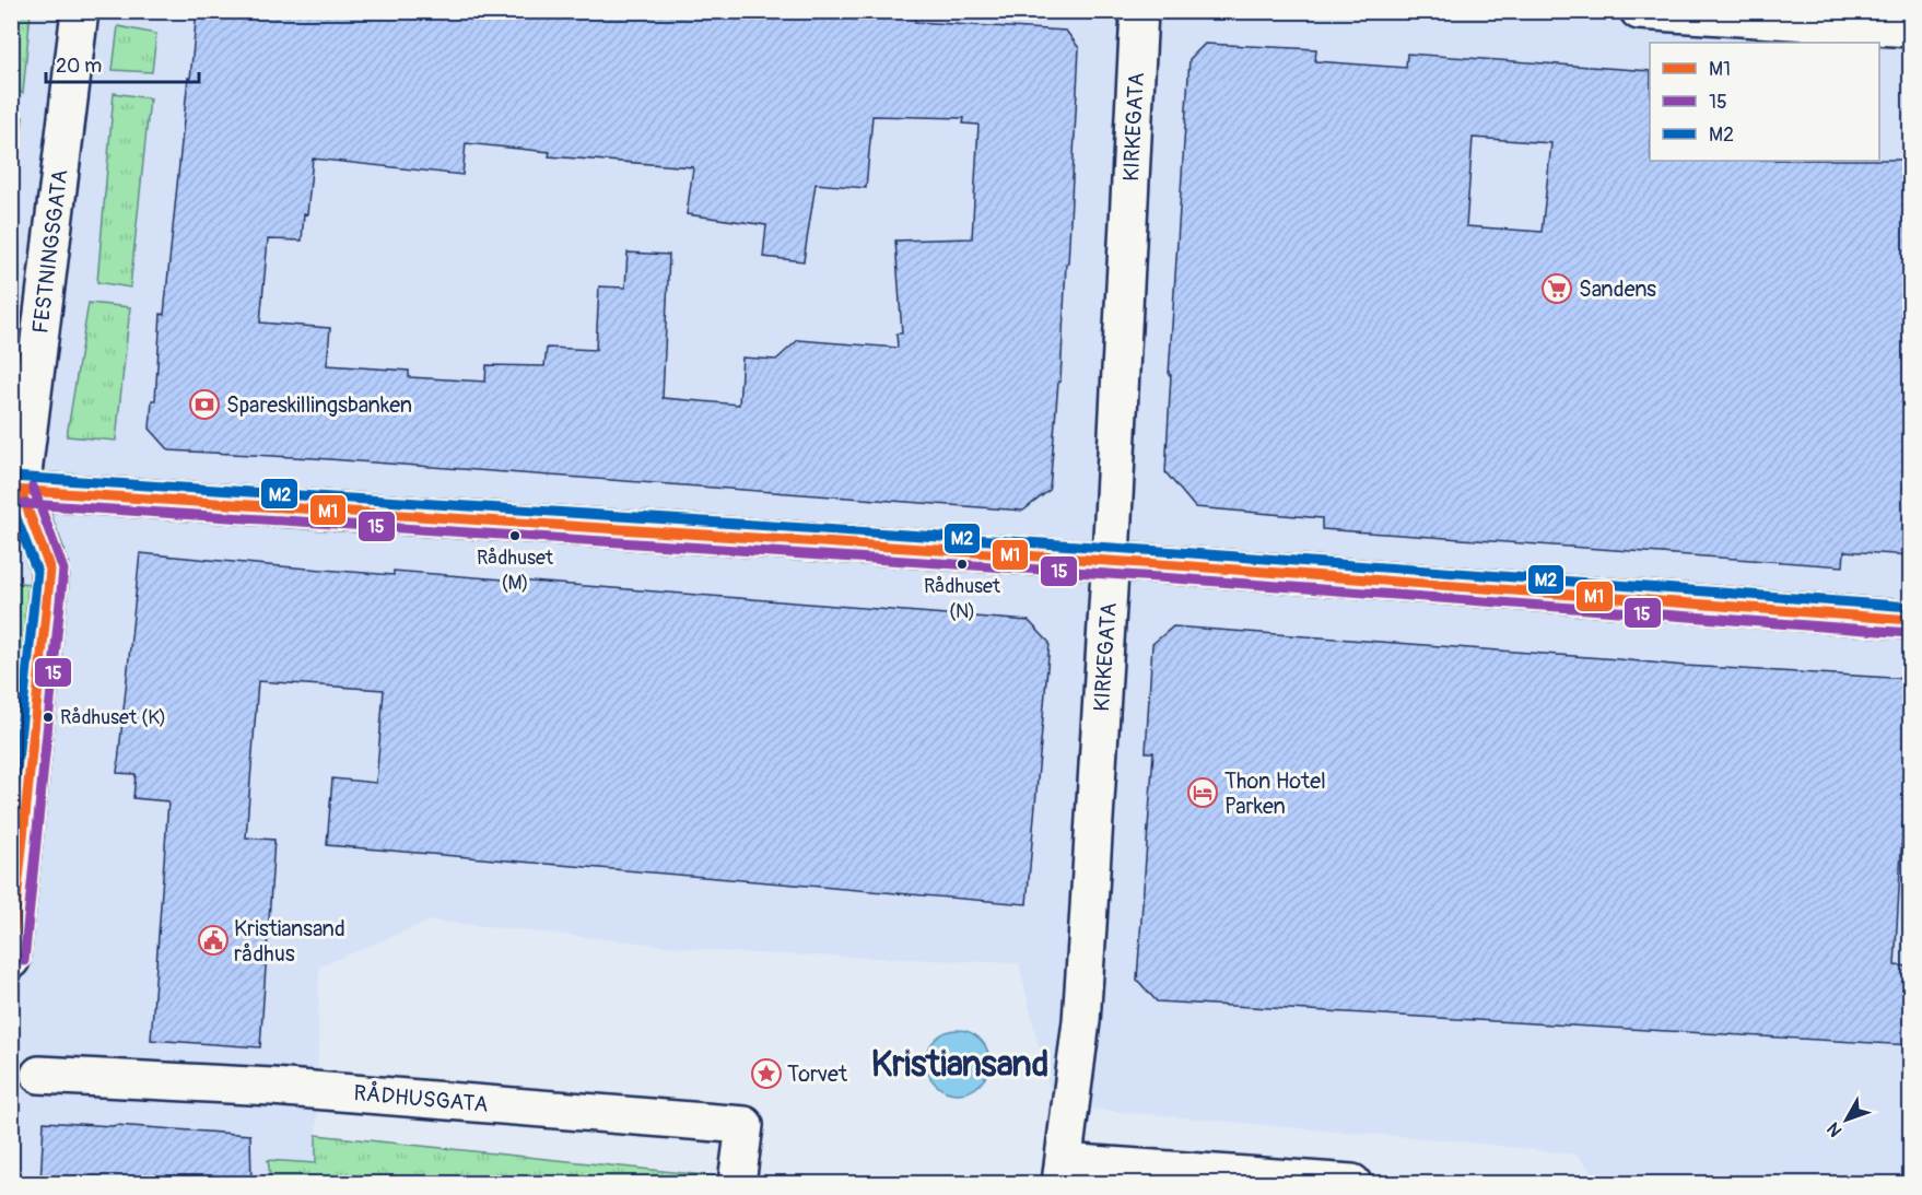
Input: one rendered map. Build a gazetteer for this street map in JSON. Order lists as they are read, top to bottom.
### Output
{
  "streets": {
    "main road": ["KIRKEGATA", "FESTNINGSGATA", "RÅDHUSGATA"]
  },
  "districts": ["Kristiansand"],
  "places": {
    "supermarket": ["Sandens"],
    "bank": ["Spareskillingsbanken"],
    "other": ["Rådhuset (M)", "Rådhuset (N)", "Rådhuset (K)"],
    "hotel": ["Thon Hotel Parken"],
    "public building": ["Kristiansand rådhus"],
    "place": ["Torvet"]
  },
  "lines": ["transit line M2", "transit line 15", "transit line M1"],
  "legend": ["M1", "15", "M2"],
  "scale_bar": "20 m",
  "north": "bottom left"
}
